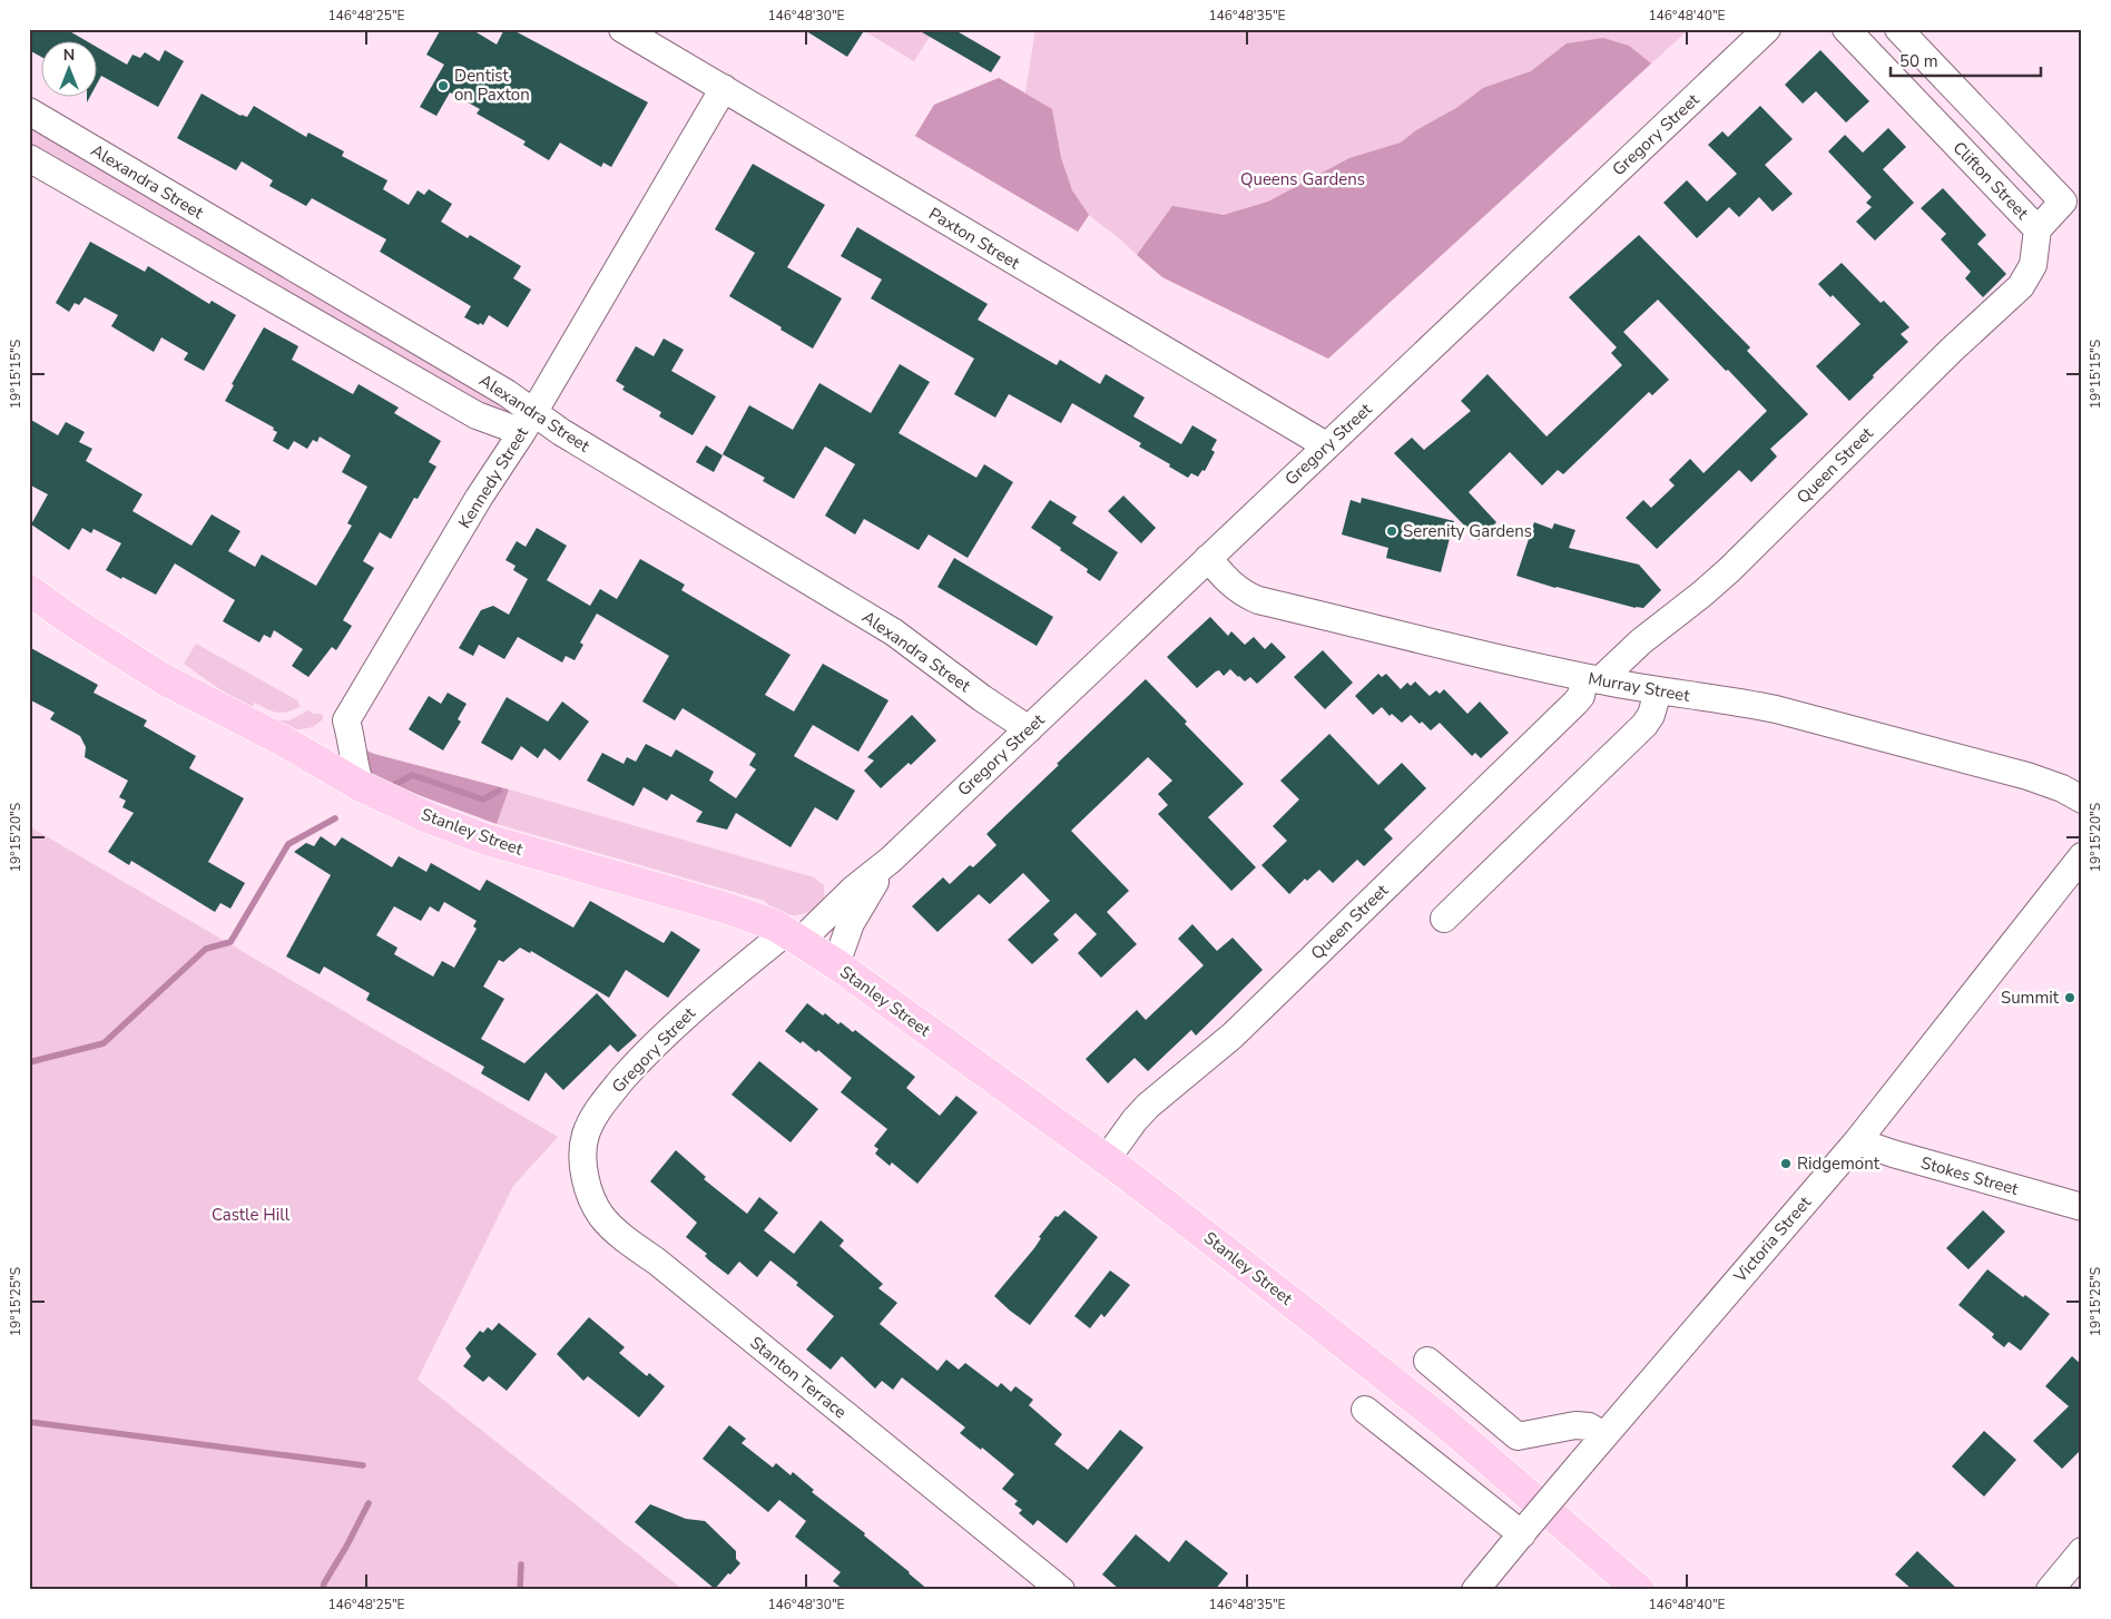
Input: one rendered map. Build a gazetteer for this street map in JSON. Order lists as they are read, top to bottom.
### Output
{
  "streets": {
    "main road": ["Stanley Street"],
    "street": [
      "Gregory Street",
      "Clifton Street",
      "Alexandra Street",
      "Paxton Street",
      "Queen Street",
      "Kennedy Street",
      "Murray Street",
      "Stokes Street",
      "Victoria Street",
      "Stanton Terrace"
    ]
  },
  "crossings": [
    ["Gregory Street", "Alexandra Street"],
    ["Gregory Street", "Paxton Street"],
    ["Gregory Street", "Murray Street"],
    ["Gregory Street", "Stanley Street"],
    ["Gregory Street", "Stanton Terrace"],
    ["Clifton Street", "Queen Street"],
    ["Alexandra Street", "Kennedy Street"],
    ["Paxton Street", "Kennedy Street"],
    ["Queen Street", "Murray Street"],
    ["Queen Street", "Stanley Street"],
    ["Kennedy Street", "Stanley Street"],
    ["Stokes Street", "Victoria Street"]
  ],
  "parks": ["Queens Gardens", "Castle Hill"],
  "places": [
    "Dentist on Paxton",
    "Serenity Gardens",
    "Summit",
    "Ridgemont"
  ],
  "scale_bar": "50 m",
  "north": "top",
  "coordinates": [
    "146°48'25\"E",
    "146°48'30\"E",
    "146°48'35\"E",
    "146°48'40\"E",
    "19°15'15\"S",
    "19°15'20\"S",
    "19°15'25\"S"
  ]
}
